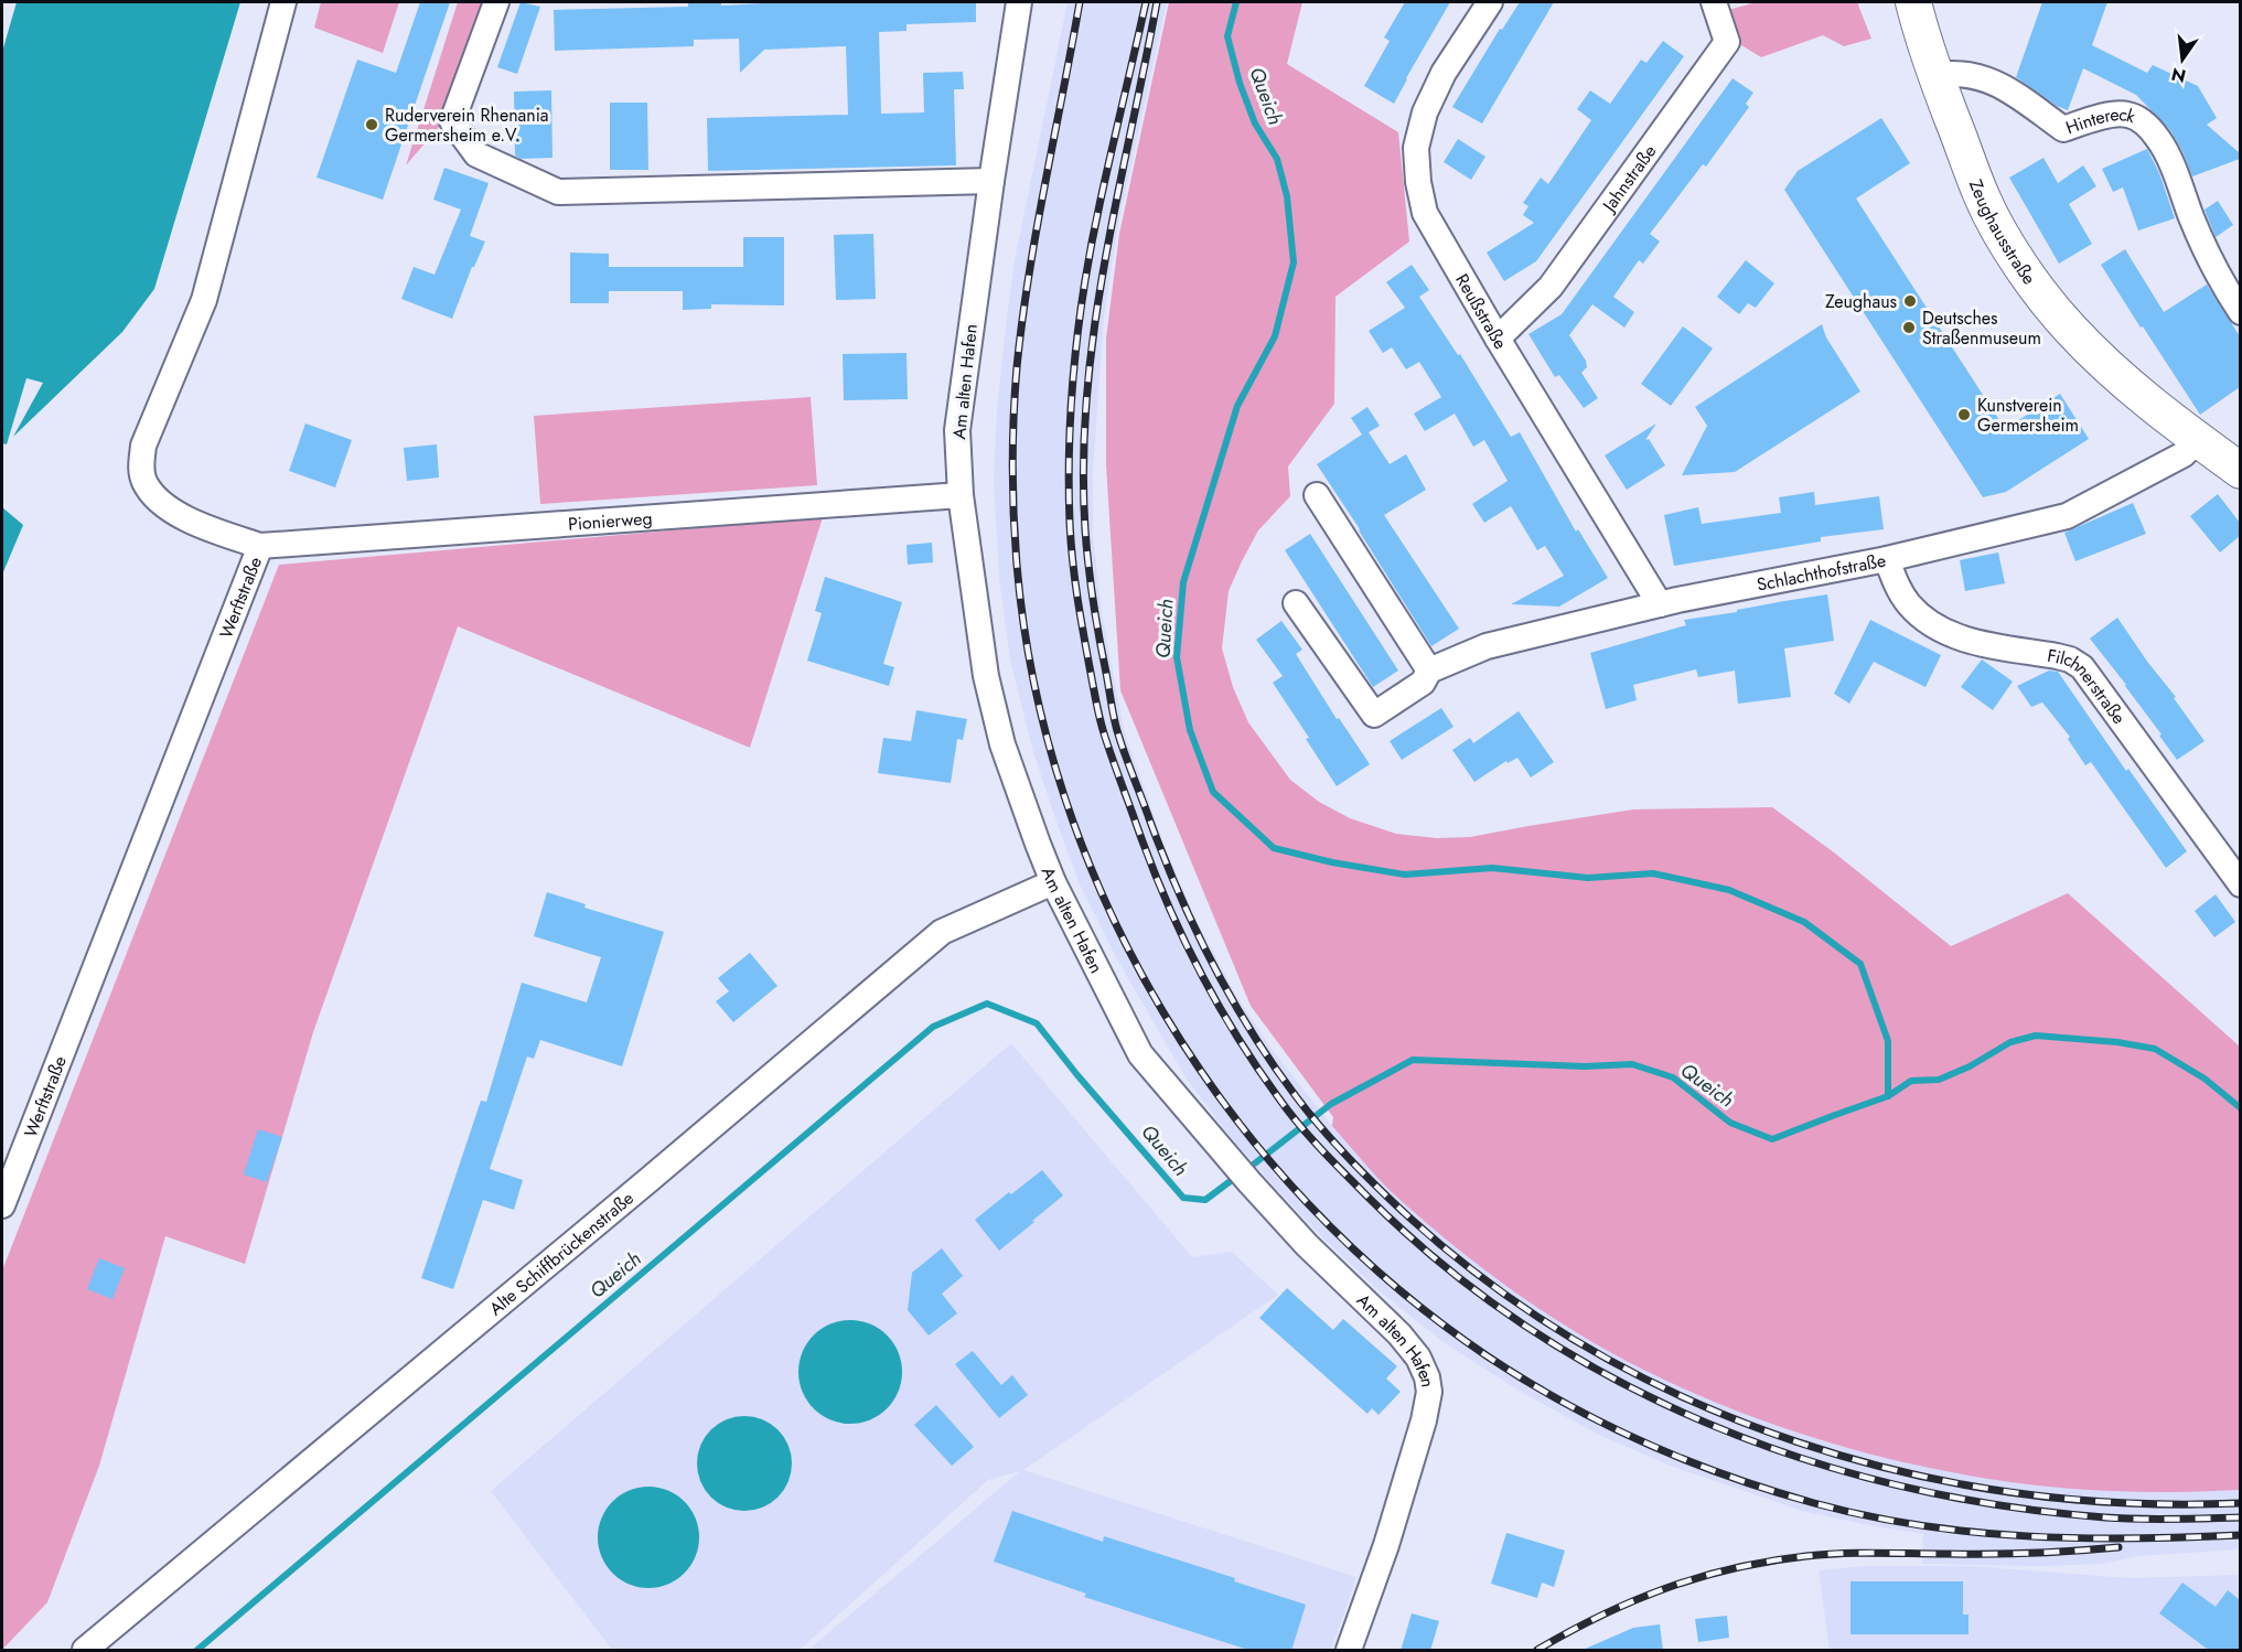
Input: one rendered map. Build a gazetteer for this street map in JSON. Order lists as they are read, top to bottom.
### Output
{
  "streets": {
    "street": [
      "Hintereck",
      "Jahnstraße",
      "Zeughausstraße",
      "Reußstraße",
      "Am alten Hafen",
      "Pionierweg",
      "Schlachthofstraße",
      "Werftstraße",
      "Filchnerstraße",
      "Alte Schiffbrückenstraße"
    ]
  },
  "crossings": [
    ["Hintereck", "Zeughausstraße"],
    ["Jahnstraße", "Reußstraße"],
    ["Zeughausstraße", "Schlachthofstraße"],
    ["Reußstraße", "Schlachthofstraße"],
    ["Am alten Hafen", "Pionierweg"],
    ["Am alten Hafen", "Alte Schiffbrückenstraße"],
    ["Pionierweg", "Werftstraße"],
    ["Schlachthofstraße", "Filchnerstraße"]
  ],
  "water": ["Queich"],
  "places": [
    "Ruderverein Rhenania Germersheim e.V.",
    "Zeughaus",
    "Deutsches Straßenmuseum",
    "Kunstverein Germersheim"
  ],
  "north": "bottom"
}
